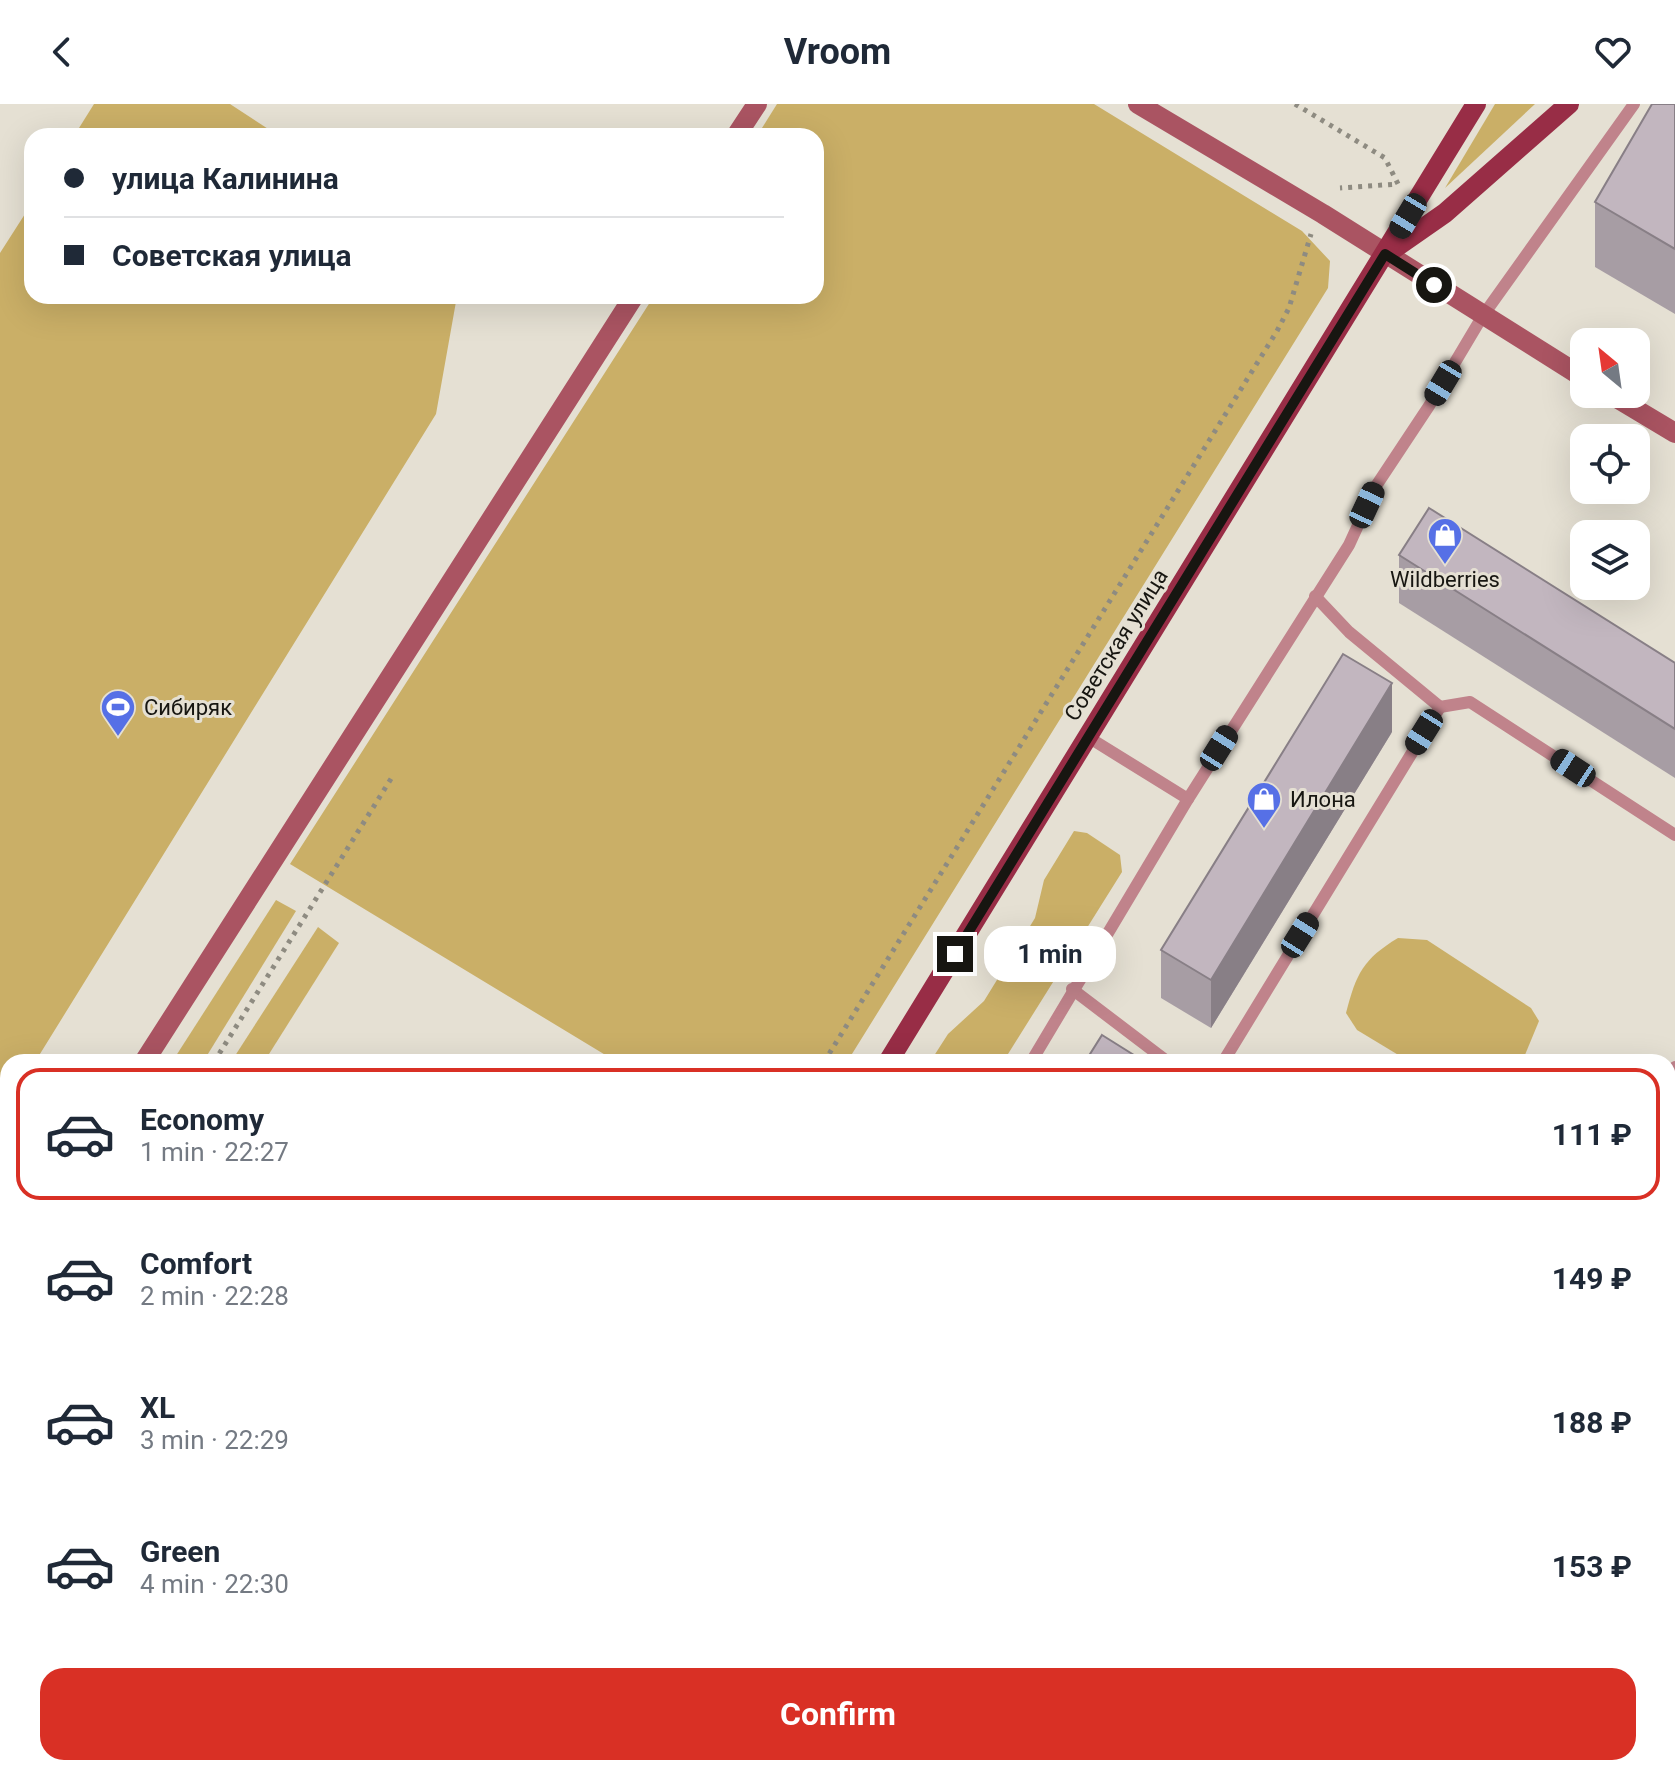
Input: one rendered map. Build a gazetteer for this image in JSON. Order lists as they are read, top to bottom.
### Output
{
  "streets": {
    "main road": ["Советская улица"]
  },
  "places": {
    "shop": ["Wildberries", "Илона"],
    "sports": ["Сибиряк"]
  },
  "north": "top left",
  "page": {
    "header": "Vroom",
    "banner": ["улица Калинина", "Советская улица"],
    "bubble": "1 min",
    "list": [
      {
        "name": "Economy",
        "note": "1 min · 22:27",
        "value": "111 ₽"
      },
      {
        "name": "Comfort",
        "note": "2 min · 22:28",
        "value": "149 ₽"
      },
      {
        "name": "XL",
        "note": "3 min · 22:29",
        "value": "188 ₽"
      },
      {
        "name": "Green",
        "note": "4 min · 22:30",
        "value": "153 ₽"
      }
    ],
    "buttons": "Confirm"
  }
}
